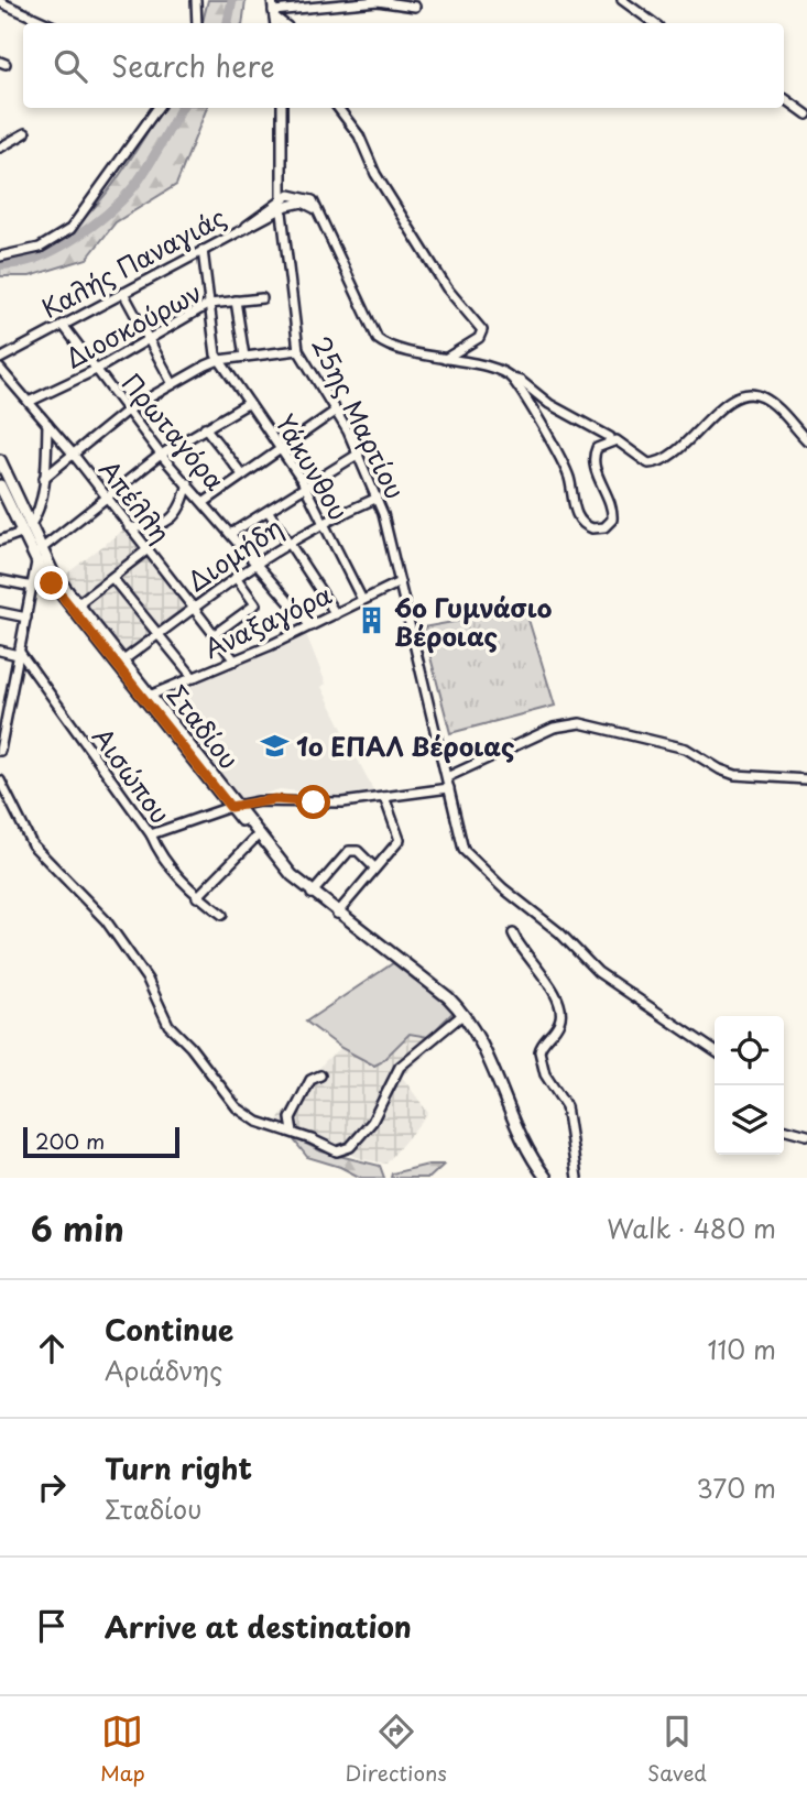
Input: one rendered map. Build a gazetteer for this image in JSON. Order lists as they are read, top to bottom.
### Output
{
  "streets": {
    "main road": ["Σταδίου"],
    "street": [
      "Καλής Παναγιάς",
      "Διοσκούρων",
      "25ης Μαρτίου",
      "Πρωταγόρα",
      "Υάκυνθου",
      "Απέλλη",
      "Διομήδη",
      "Αναξαγόρα",
      "Αισώπου"
    ]
  },
  "crossings": [
    ["Καλής Παναγιάς", "25ης Μαρτίου"],
    ["Καλής Παναγιάς", "Πρωταγόρα"],
    ["Διοσκούρων", "Πρωταγόρα"],
    ["Διοσκούρων", "Απέλλη"],
    ["25ης Μαρτίου", "Διομήδη"],
    ["25ης Μαρτίου", "Αναξαγόρα"],
    ["Πρωταγόρα", "Διομήδη"],
    ["Πρωταγόρα", "Αναξαγόρα"],
    ["Υάκυνθου", "Διομήδη"],
    ["Υάκυνθου", "Αναξαγόρα"],
    ["Απέλλη", "Διομήδη"],
    ["Απέλλη", "Αναξαγόρα"],
    ["Διομήδη", "Σταδίου"],
    ["Αναξαγόρα", "Σταδίου"]
  ],
  "places": {
    "building": ["6ο Γυμνάσιο Βέροιας"],
    "school or university": ["1ο ΕΠΑΛ Βέροιας"]
  },
  "scale_bar": "200 m",
  "page": {
    "search": "Search here",
    "scale": "200 m",
    "heading": ["6 min", "Walk · 480 m"],
    "list": [
      ["Continue", "Αριάδνης", "110 m"],
      ["Turn right", "Σταδίου", "370 m"],
      "Arrive at destination"
    ],
    "nav": ["Map", "Directions", "Saved"]
  }
}
